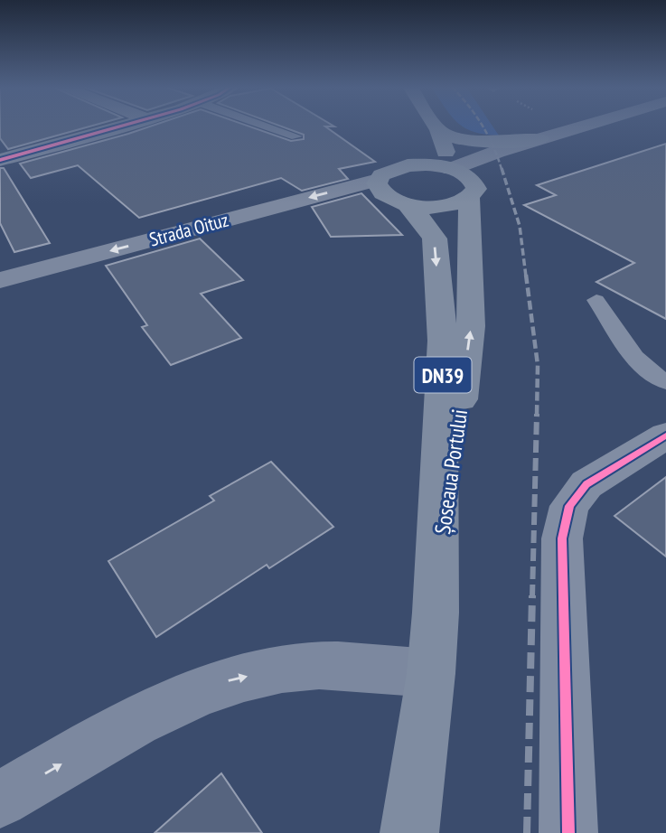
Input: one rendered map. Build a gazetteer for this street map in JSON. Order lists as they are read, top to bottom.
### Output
{
  "streets": {
    "main road": ["Strada Oituz", "DN39", "Șoseaua Portului"]
  },
  "crossings": [
    ["Strada Oituz", "DN39"],
    ["DN39", "Șoseaua Portului"]
  ],
  "one_way": ["Strada Oituz"]
}
